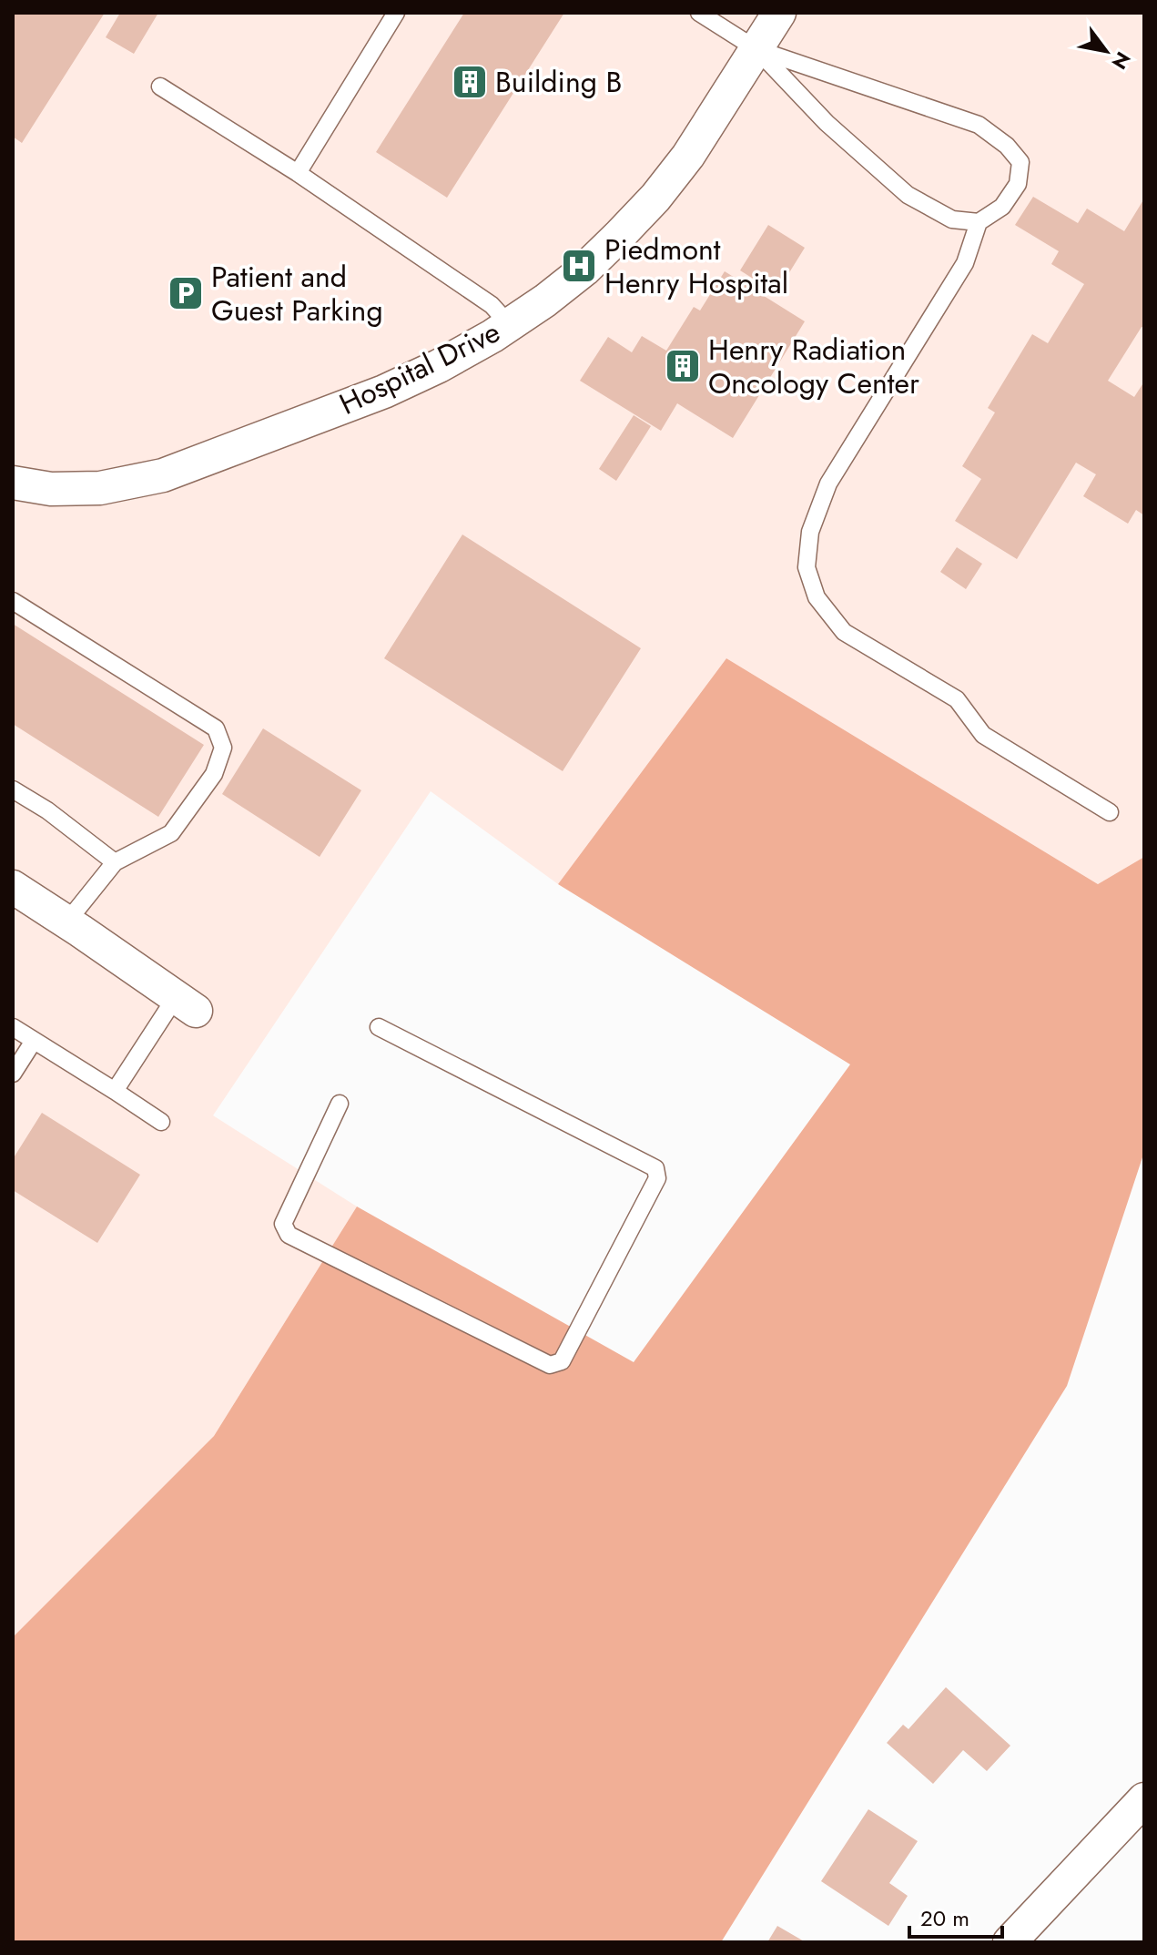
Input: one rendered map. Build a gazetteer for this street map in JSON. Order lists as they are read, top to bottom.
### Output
{
  "streets": {
    "street": ["Hospital Drive"]
  },
  "places": {
    "building": ["Building B", "Henry Radiation Oncology Center"],
    "hospital": ["Piedmont Henry Hospital"],
    "parking": ["Patient and Guest Parking"]
  },
  "scale_bar": "20 m",
  "north": "bottom right"
}
